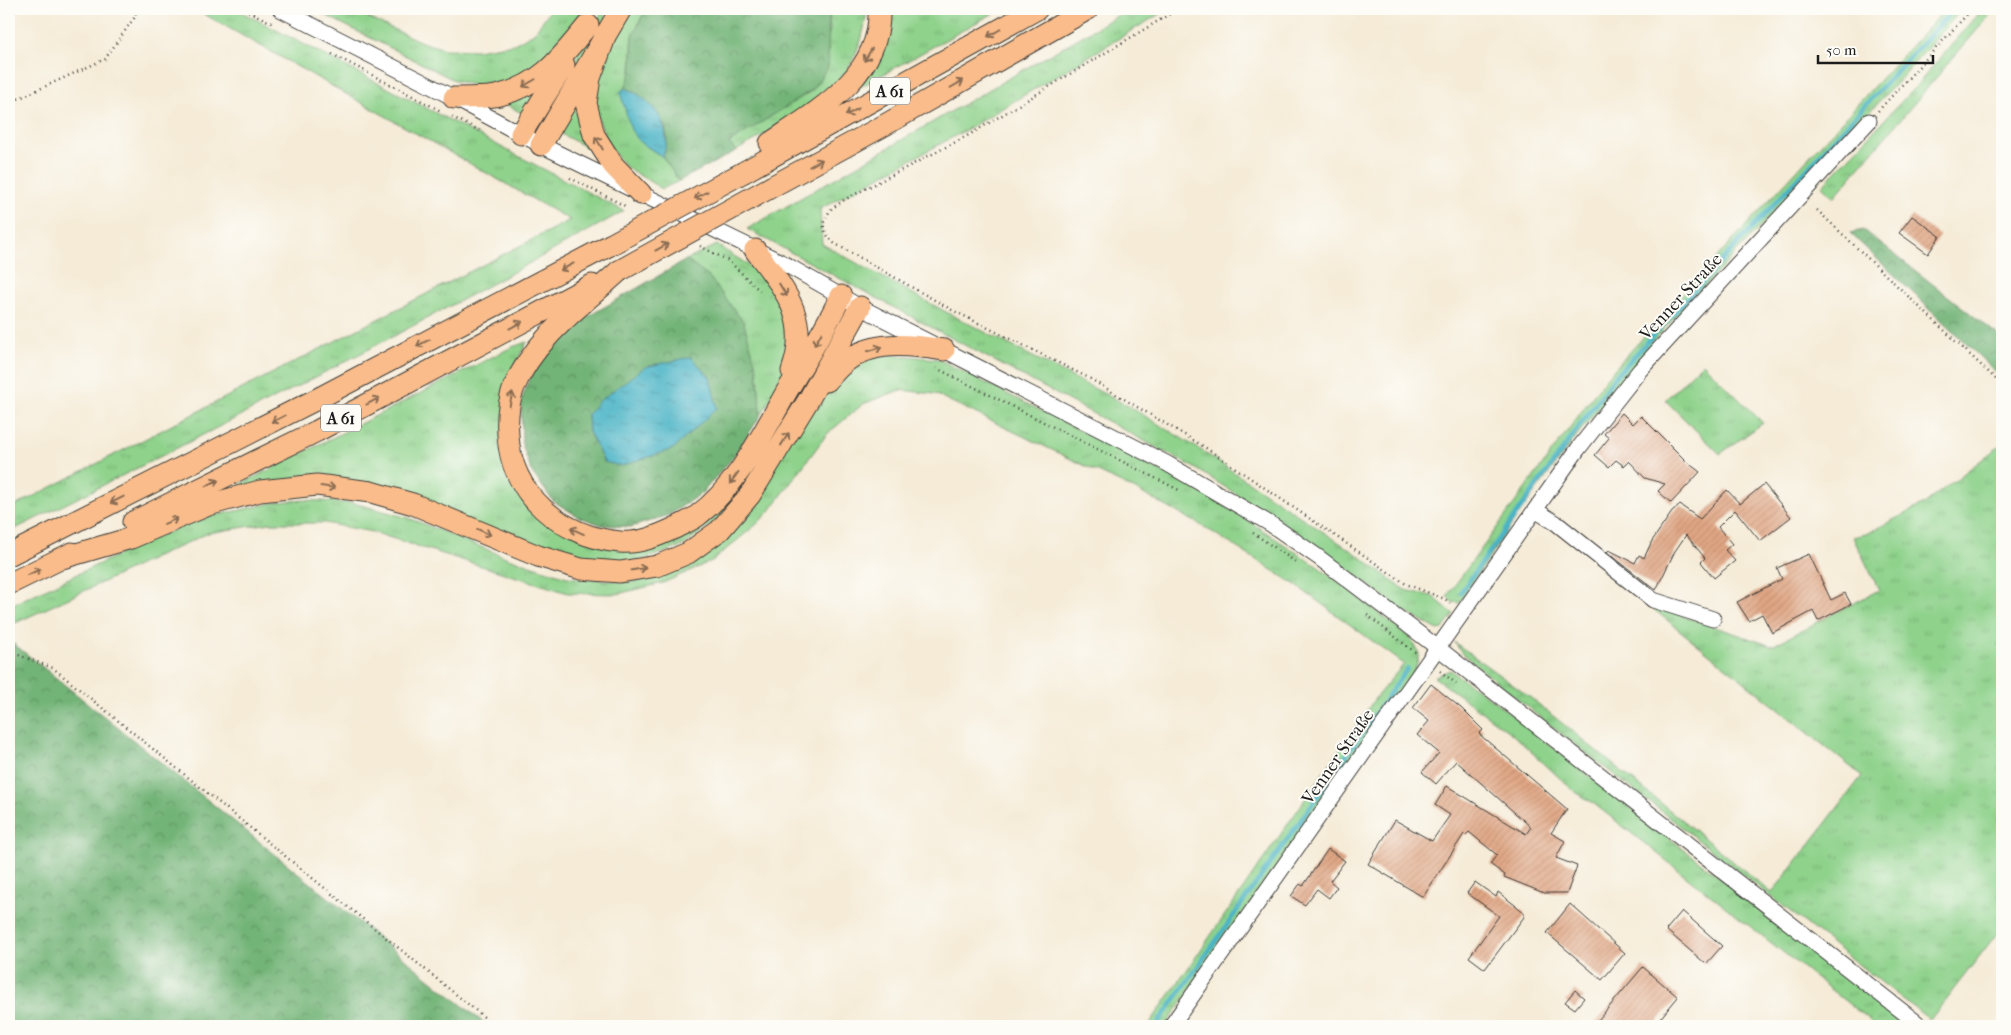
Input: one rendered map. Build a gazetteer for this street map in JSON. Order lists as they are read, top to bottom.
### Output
{
  "streets": {
    "highway": ["A 61"],
    "street": ["Venner Straße"]
  },
  "scale_bar": "50 m"
}
